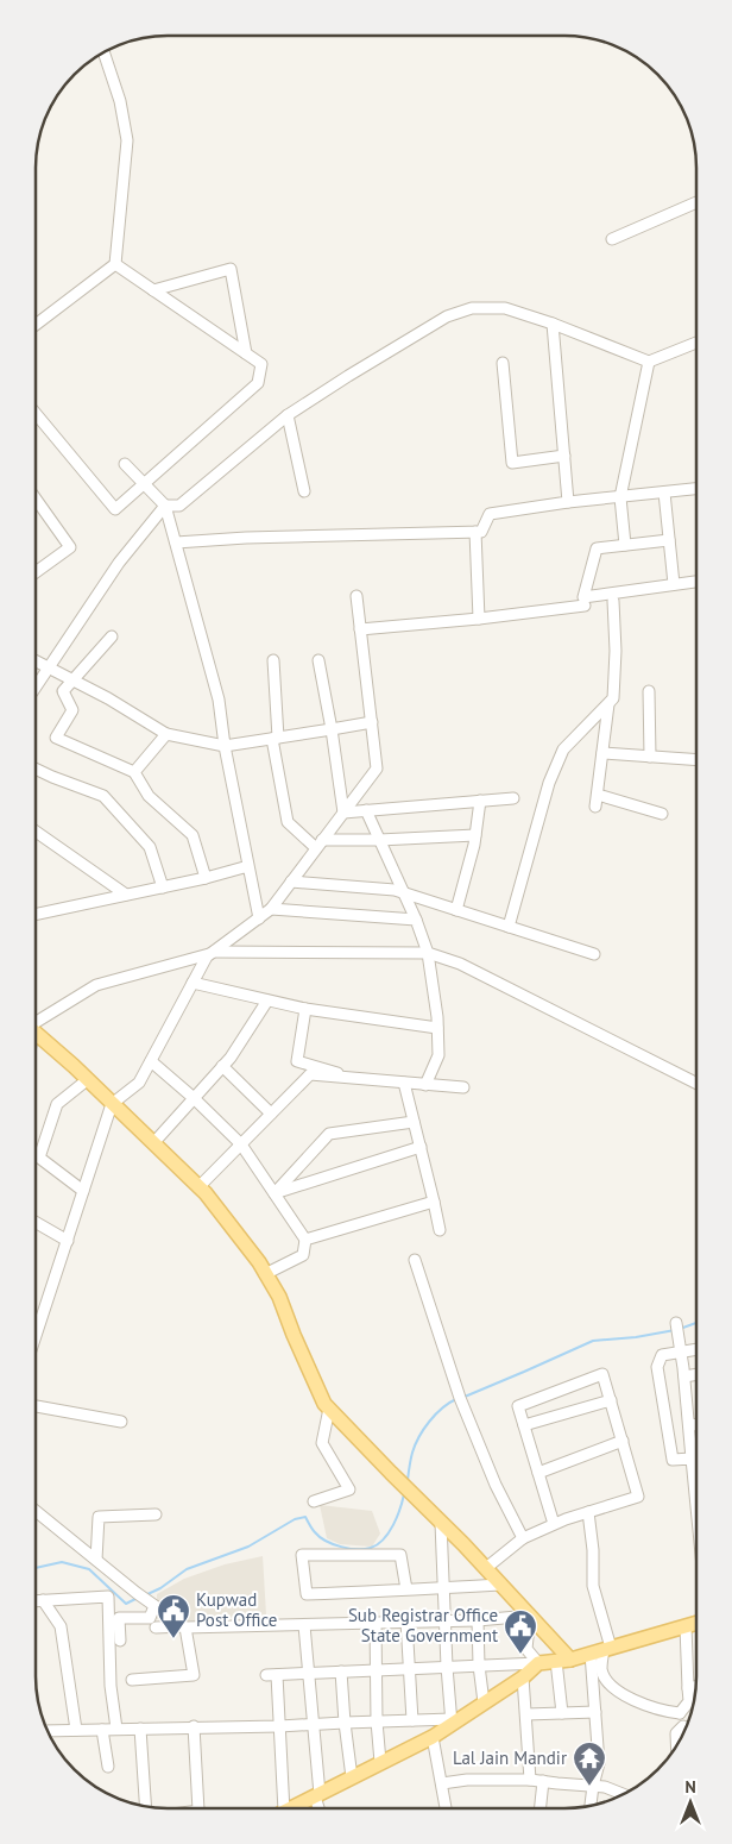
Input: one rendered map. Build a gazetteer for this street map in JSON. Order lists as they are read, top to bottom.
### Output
{
  "places": {
    "public building": ["Kupwad Post Office", "Sub Registrar Office State Government"],
    "temple": ["Lal Jain Mandir"]
  },
  "north": "top"
}
